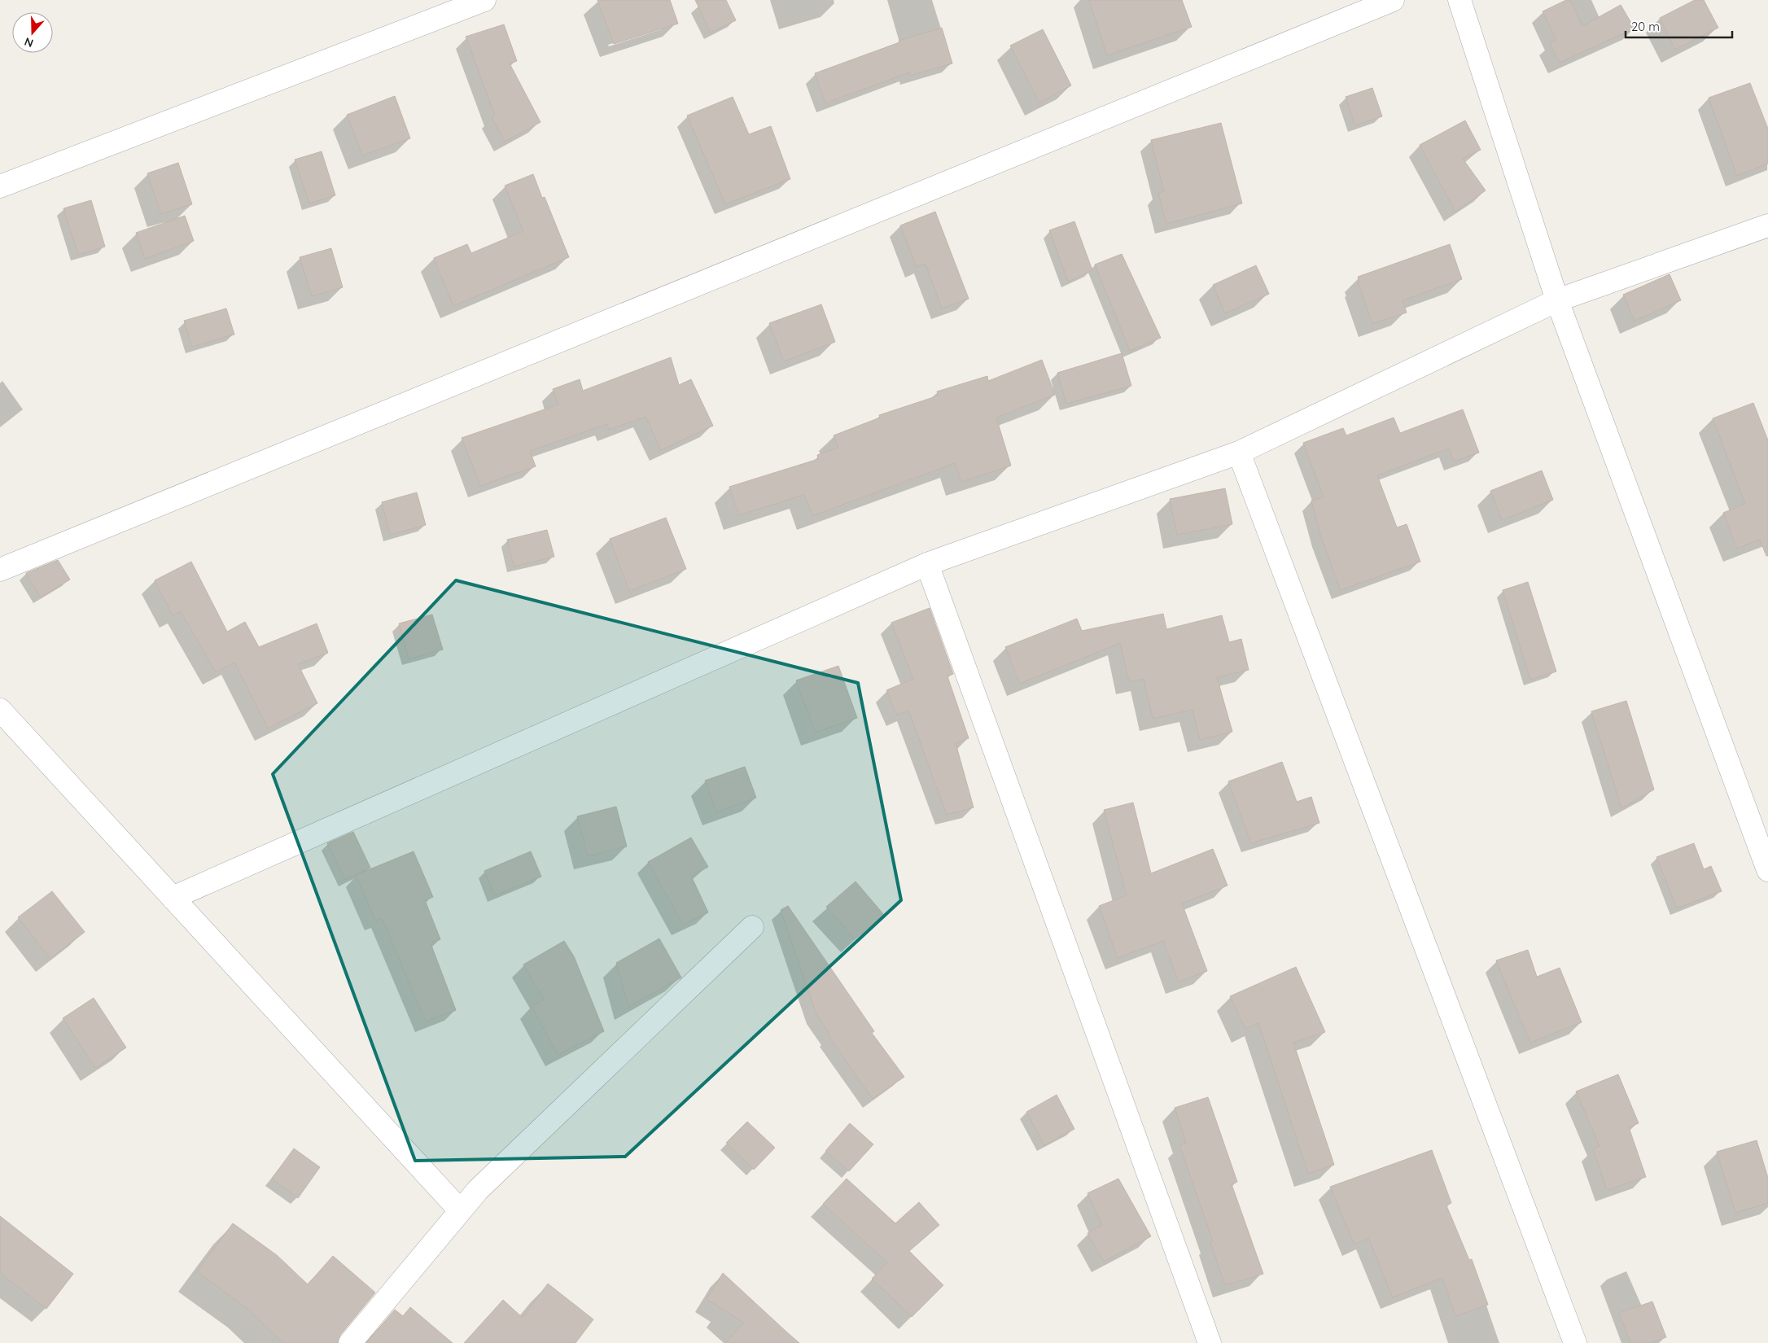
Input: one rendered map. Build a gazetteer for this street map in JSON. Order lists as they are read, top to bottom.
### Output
{
  "scale_bar": "20 m",
  "north": "bottom"
}
